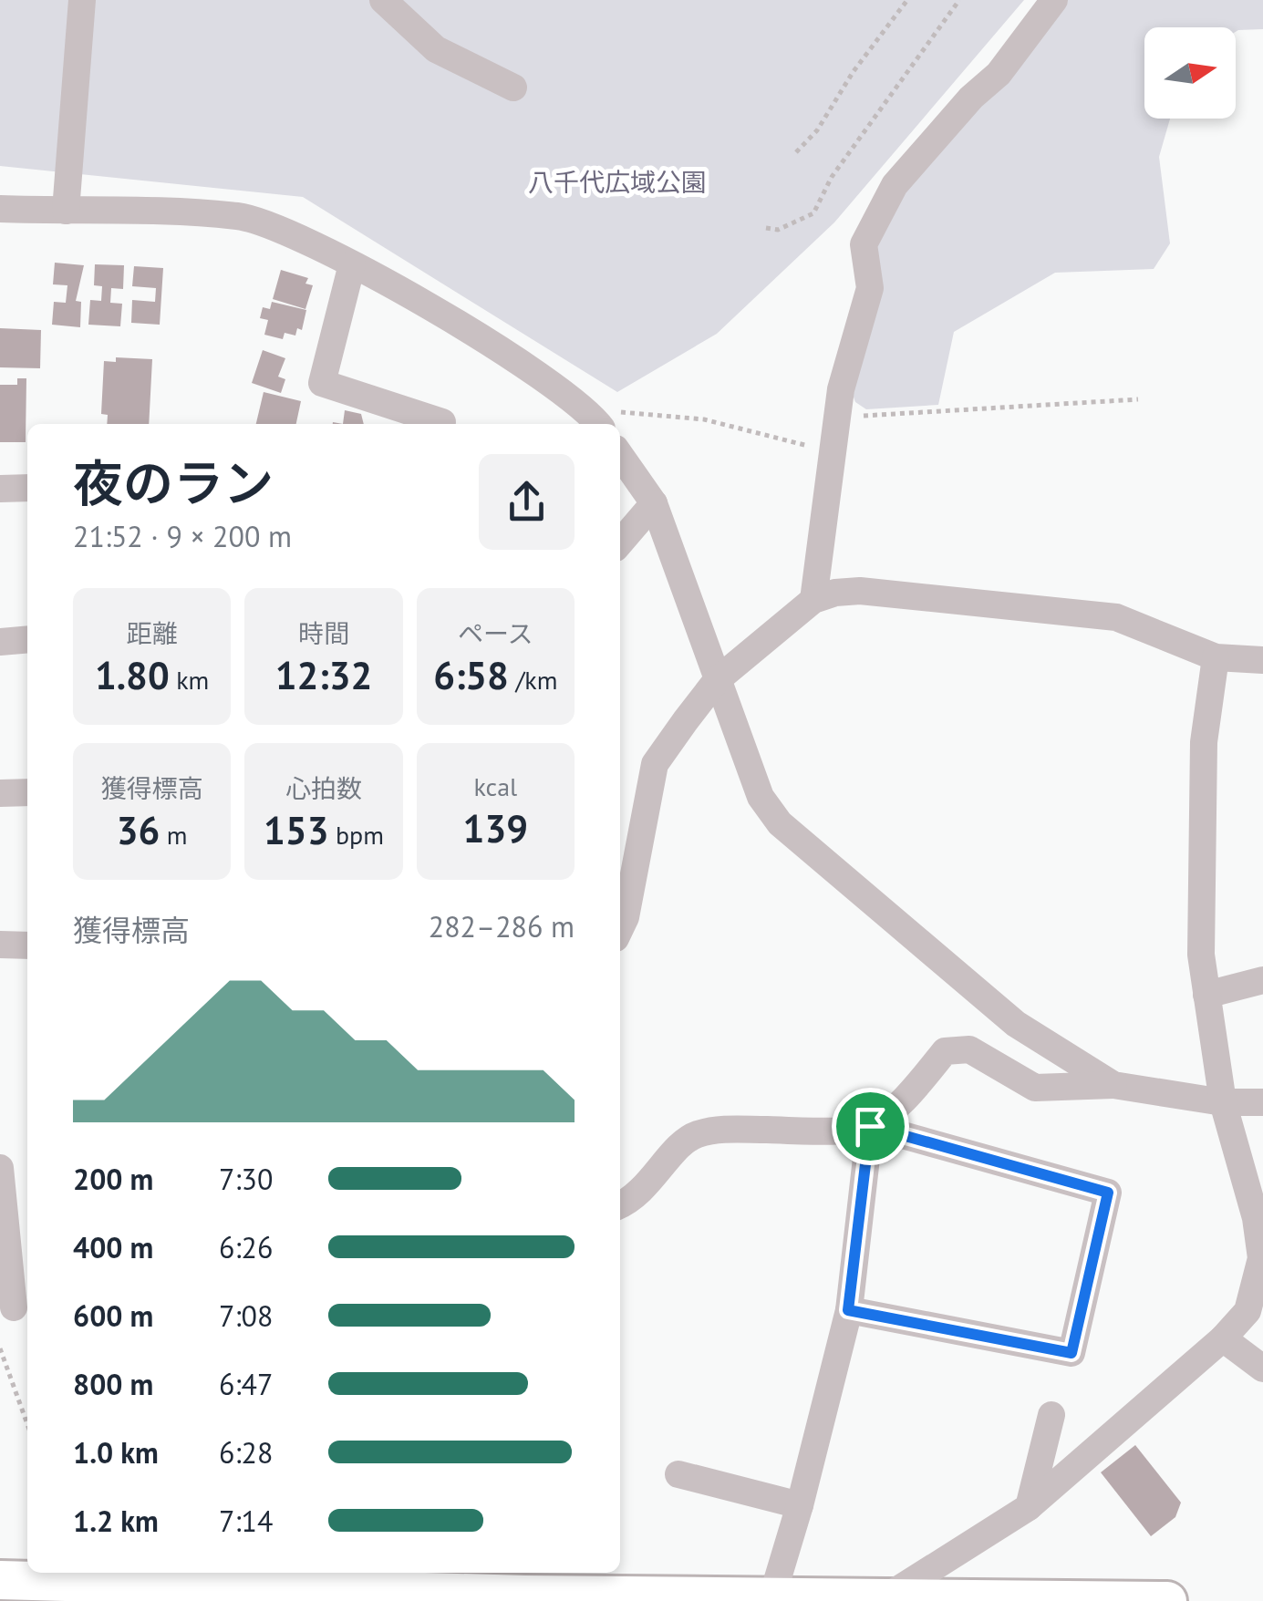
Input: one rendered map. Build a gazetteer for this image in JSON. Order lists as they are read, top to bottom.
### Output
{
  "parks": ["八千代広域公園"],
  "north": "right",
  "page": {
    "heading": ["夜のラン", "21:52 · 9 × 200 m"],
    "stats": [
      ["距離", "1.80 km"],
      ["時間", "12:32"],
      ["ペース", "6:58 /km"],
      ["獲得標高", "36 m"],
      ["心拍数", "153 bpm"],
      ["kcal", "139"]
    ],
    "chart": ["獲得標高", "282–286 m"],
    "list": [
      {
        "name": "200 m",
        "note": "7:30"
      },
      {
        "name": "400 m",
        "note": "6:26"
      },
      {
        "name": "600 m",
        "note": "7:08"
      },
      {
        "name": "800 m",
        "note": "6:47"
      },
      {
        "name": "1.0 km",
        "note": "6:28"
      },
      {
        "name": "1.2 km",
        "note": "7:14"
      }
    ]
  }
}
